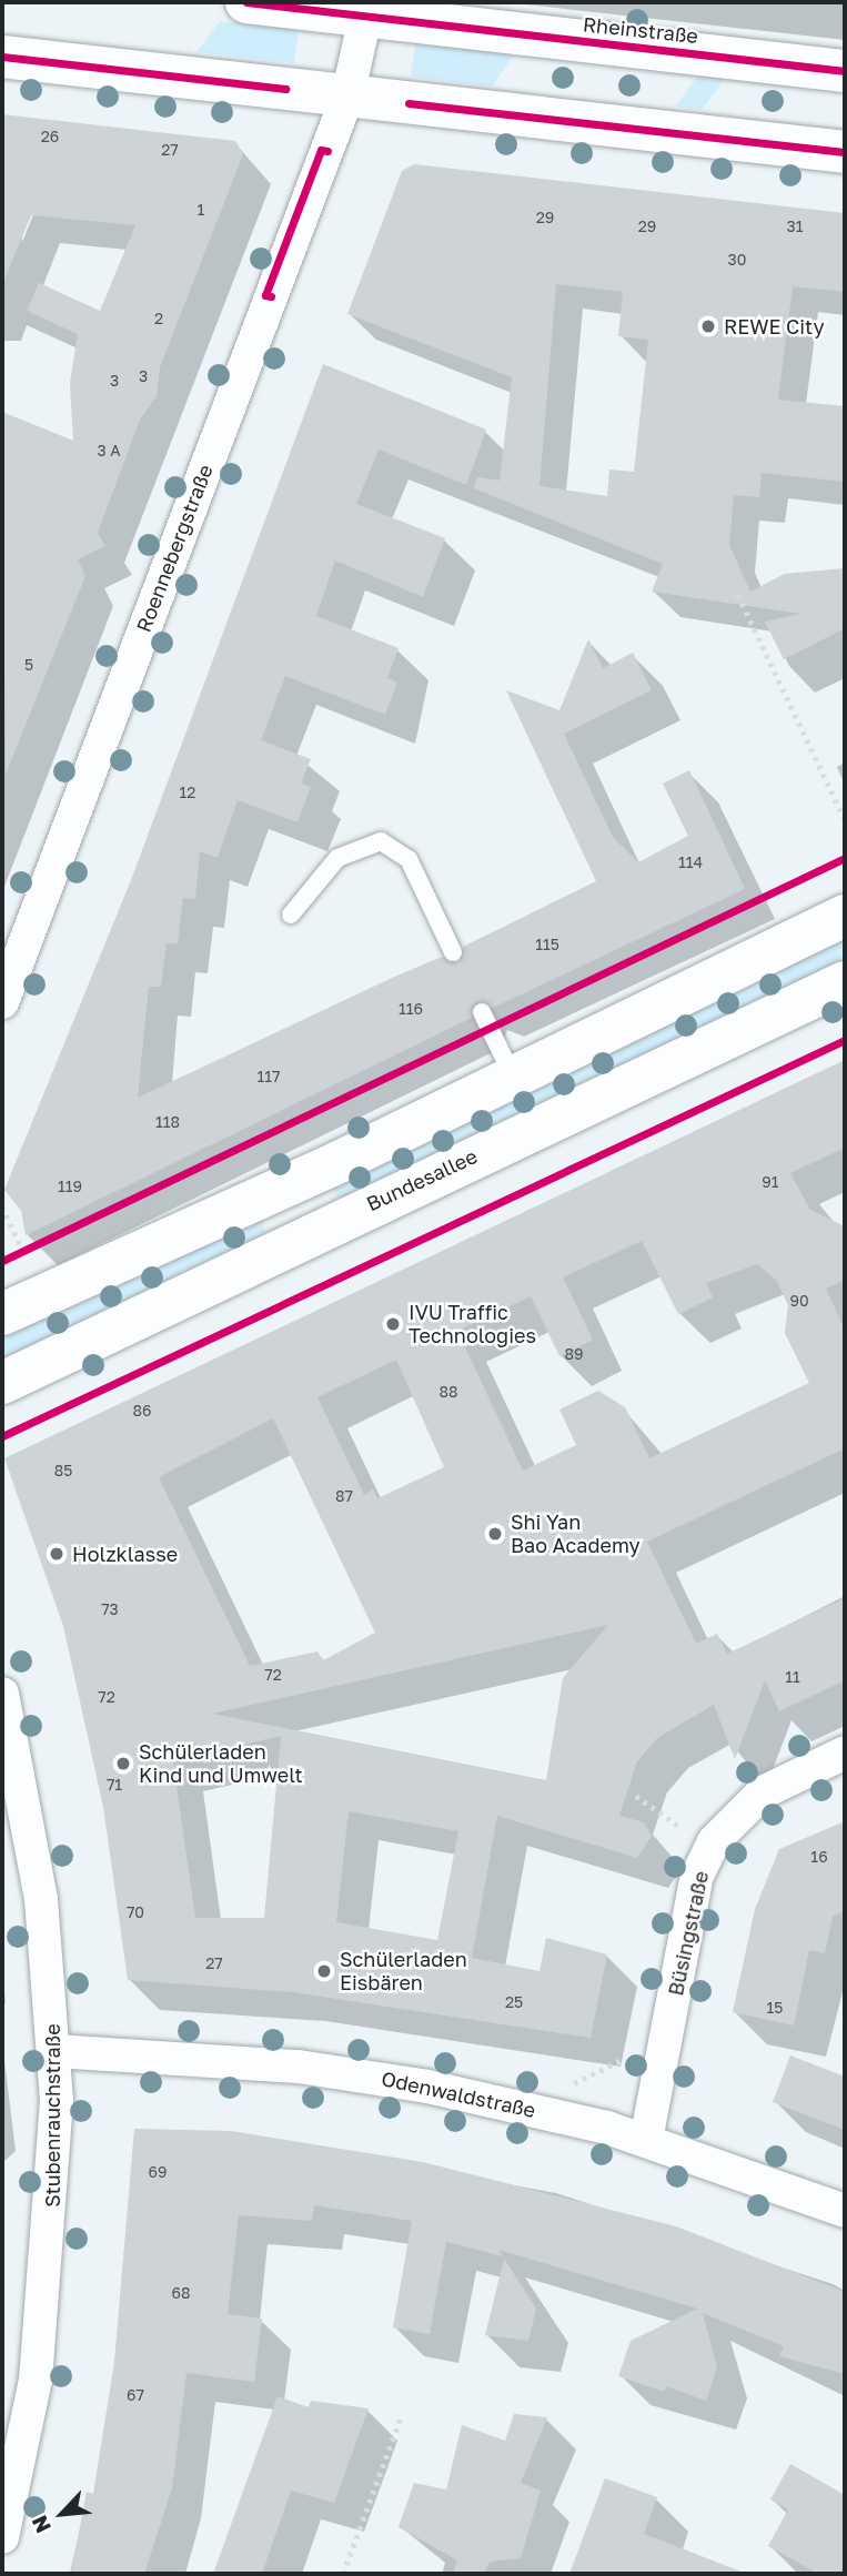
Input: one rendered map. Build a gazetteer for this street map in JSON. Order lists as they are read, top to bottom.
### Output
{
  "streets": {
    "street": [
      "Rheinstraße",
      "Roennebergstraße",
      "Bundesallee",
      "Büsingstraße",
      "Odenwaldstraße",
      "Stubenrauchstraße"
    ]
  },
  "crossings": [
    ["Rheinstraße", "Roennebergstraße"],
    ["Büsingstraße", "Odenwaldstraße"],
    ["Odenwaldstraße", "Stubenrauchstraße"]
  ],
  "places": [
    "REWE City",
    "IVU Traffic Technologies",
    "Shi Yan Bao Academy",
    "Holzklasse",
    "Schülerladen Kind und Umwelt",
    "Schülerladen Eisbären"
  ],
  "house_numbers": [
    "26",
    "27",
    "1",
    "29",
    "29",
    "31",
    "30",
    "2",
    "3",
    "3",
    "3 A",
    "5",
    "12",
    "114",
    "115",
    "116",
    "117",
    "118",
    "91",
    "119",
    "90",
    "89",
    "88",
    "86",
    "85",
    "87",
    "73",
    "72",
    "11",
    "72",
    "71",
    "16",
    "70",
    "27",
    "25",
    "15",
    "69",
    "68",
    "67"
  ],
  "north": "bottom left"
}
